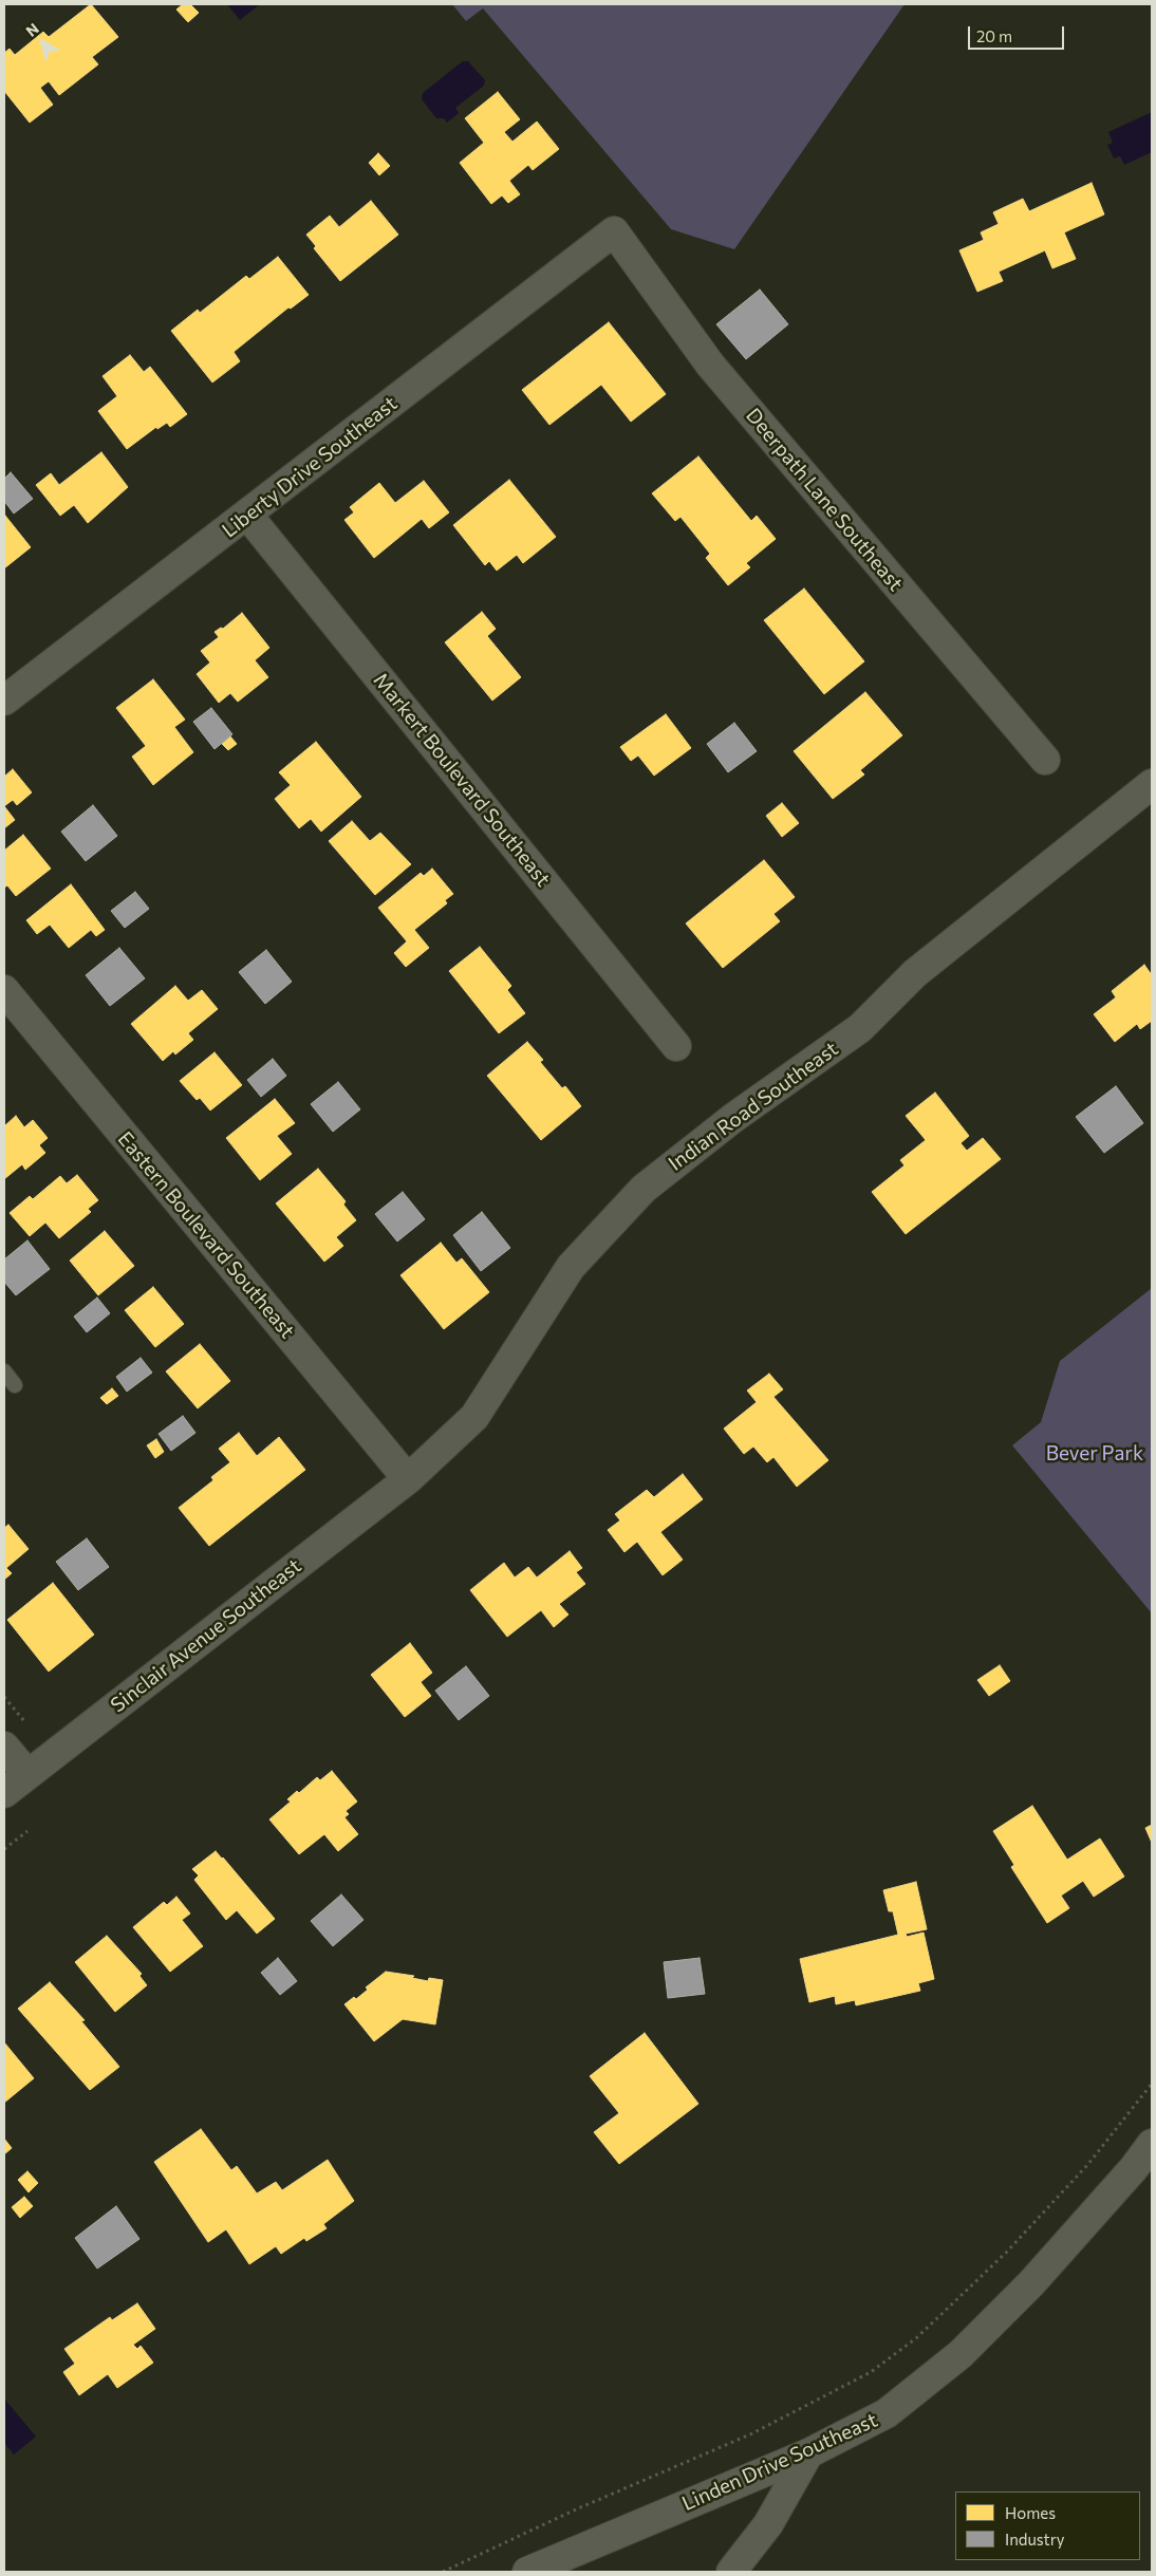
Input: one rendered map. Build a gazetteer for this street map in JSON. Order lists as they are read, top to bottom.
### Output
{
  "streets": {
    "street": [
      "Liberty Drive Southeast",
      "Deerpath Lane Southeast",
      "Markert Boulevard Southeast",
      "Indian Road Southeast",
      "Eastern Boulevard Southeast",
      "Sinclair Avenue Southeast",
      "Linden Drive Southeast"
    ]
  },
  "crossings": [
    ["Liberty Drive Southeast", "Deerpath Lane Southeast"],
    ["Liberty Drive Southeast", "Markert Boulevard Southeast"],
    ["Indian Road Southeast", "Eastern Boulevard Southeast"],
    ["Indian Road Southeast", "Sinclair Avenue Southeast"],
    ["Eastern Boulevard Southeast", "Sinclair Avenue Southeast"]
  ],
  "parks": ["Bever Park"],
  "legend": ["Homes", "Industry"],
  "scale_bar": "20 m",
  "north": "top left"
}
